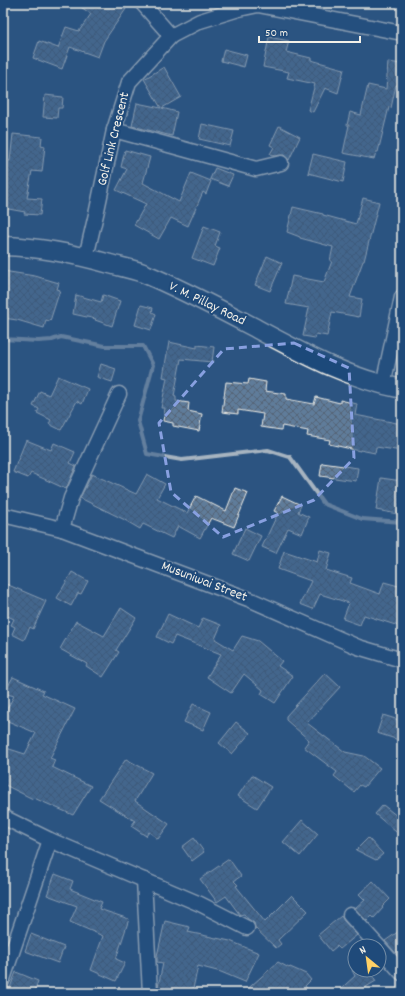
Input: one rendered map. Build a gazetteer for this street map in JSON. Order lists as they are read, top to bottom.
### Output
{
  "streets": {
    "main road": ["V. M. Pillay Road"],
    "street": ["Golf Link Crescent", "Musuniwai Street"]
  },
  "crossings": [
    ["Golf Link Crescent", "V. M. Pillay Road"]
  ],
  "scale_bar": "50 m",
  "north": "top left"
}
